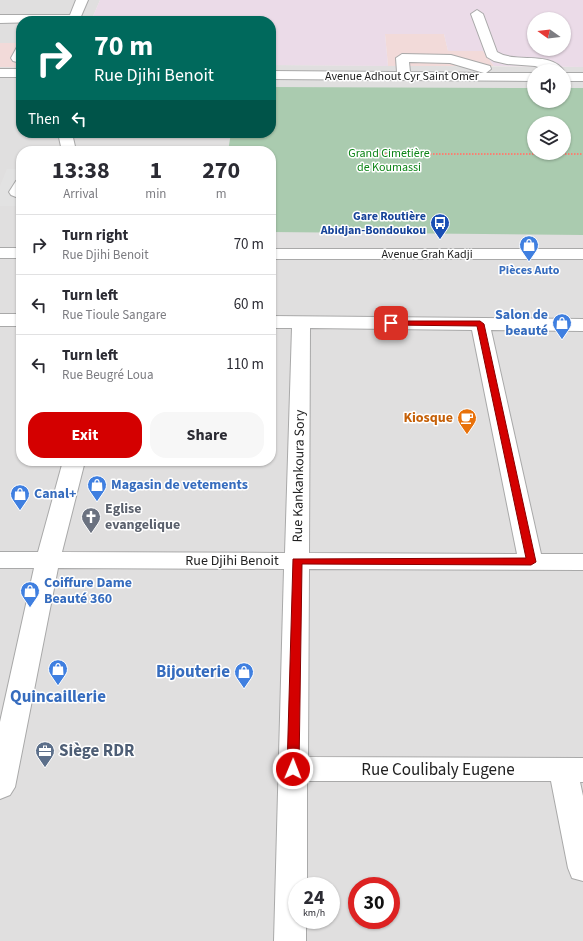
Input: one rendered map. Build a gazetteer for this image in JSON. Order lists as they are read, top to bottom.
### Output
{
  "streets": {
    "street": [
      "Avenue Adhout Cyr Saint Omer",
      "Avenue Grah Kadji",
      "Rue Kankankoura Sory",
      "Rue Djihi Benoit",
      "Rue Coulibaly Eugene"
    ]
  },
  "crossings": [
    ["Rue Kankankoura Sory", "Rue Djihi Benoit"],
    ["Rue Kankankoura Sory", "Rue Coulibaly Eugene"]
  ],
  "parks": ["Grand Cimetière de Koumassi"],
  "places": {
    "bus stop": ["Gare Routière Abidjan-Bondoukou"],
    "shop": [
      "Pièces Auto",
      "Salon de beauté",
      "Magasin de vetements",
      "Canal+",
      "Coiffure Dame Beauté 360",
      "Quincaillerie",
      "Bijouterie"
    ],
    "cafe": ["Kiosque"],
    "church": ["Eglise evangelique"],
    "office": ["Siège RDR"]
  },
  "north": "left",
  "page": {
    "turn": ["70 m", "Rue Djihi Benoit"],
    "then": "Then",
    "eta": [
      "13:38",
      "Arrival",
      "1",
      "min",
      "270",
      "m"
    ],
    "list": [
      {
        "name": "Turn right",
        "note": "Rue Djihi Benoit",
        "value": "70 m"
      },
      {
        "name": "Turn left",
        "note": "Rue Tioule Sangare",
        "value": "60 m"
      },
      {
        "name": "Turn left",
        "note": "Rue Beugré Loua",
        "value": "110 m"
      }
    ],
    "buttons": ["Exit", "Share"],
    "speed": "24 km/h",
    "limit": "30"
  }
}
